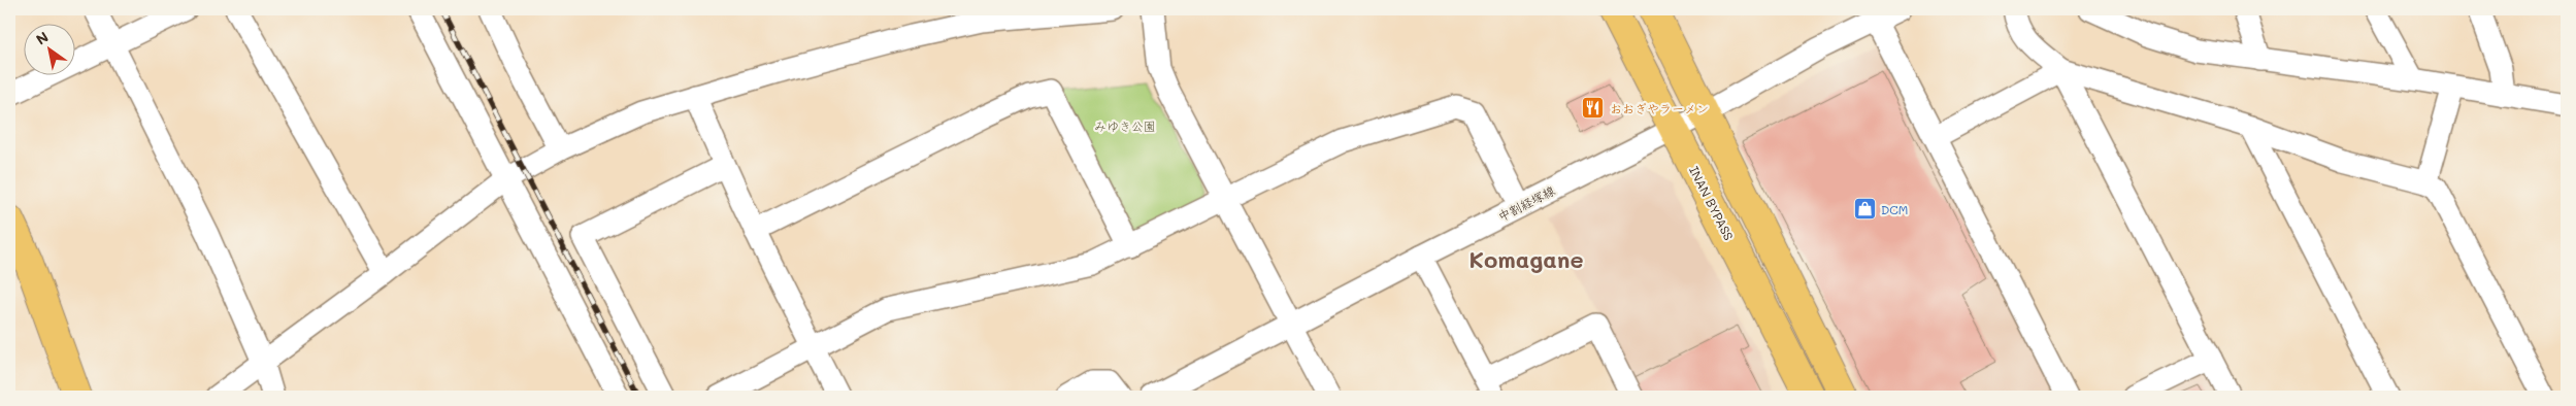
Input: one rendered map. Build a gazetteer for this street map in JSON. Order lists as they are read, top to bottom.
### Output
{
  "streets": {
    "highway": ["INAN BYPASS"],
    "street": ["中割経塚線"]
  },
  "crossings": [
    ["中割経塚線", "INAN BYPASS"]
  ],
  "districts": ["Komagane"],
  "parks": ["みゆき公園"],
  "places": {
    "restaurant": ["おおぎやラーメン"],
    "shop": ["DCM"]
  },
  "north": "top left"
}
